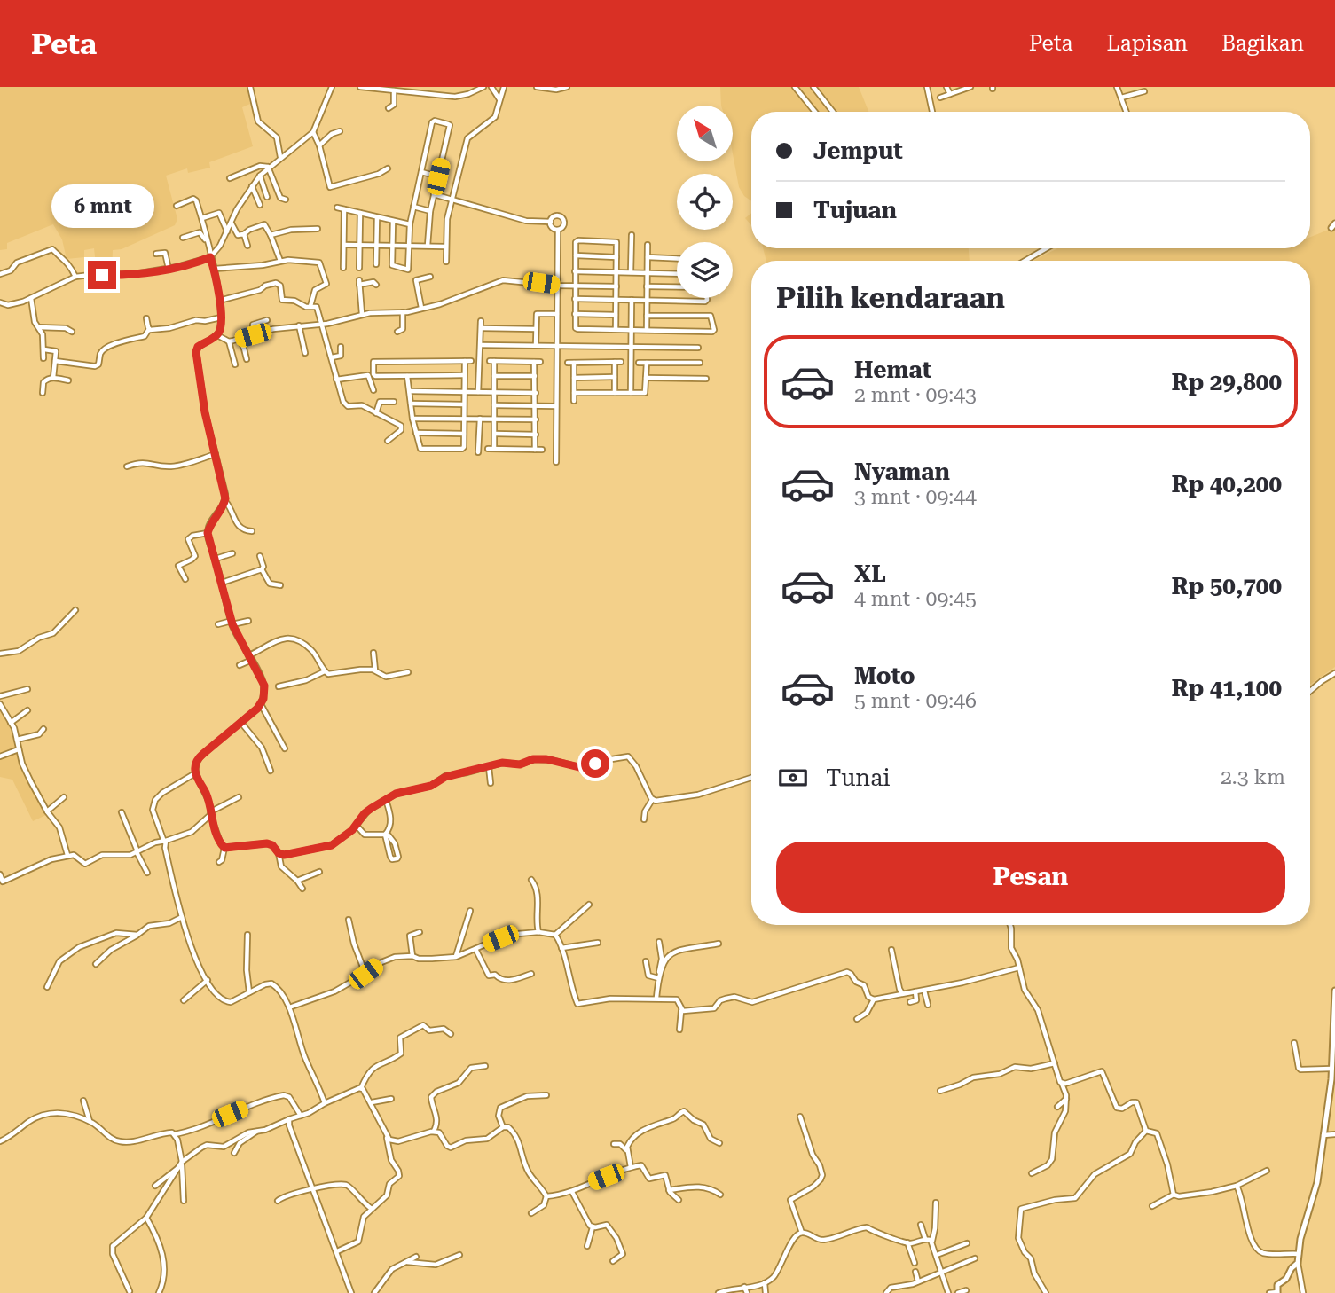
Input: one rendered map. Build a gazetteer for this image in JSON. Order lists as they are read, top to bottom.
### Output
{
  "north": "top left",
  "page": {
    "header": "Peta",
    "nav": ["Peta", "Lapisan", "Bagikan"],
    "banner": ["Jemput", "Tujuan"],
    "bubble": "6 mnt",
    "heading": "Pilih kendaraan",
    "list": [
      {
        "name": "Hemat",
        "note": "2 mnt · 09:43",
        "value": "Rp 29,800"
      },
      {
        "name": "Nyaman",
        "note": "3 mnt · 09:44",
        "value": "Rp 40,200"
      },
      {
        "name": "XL",
        "note": "4 mnt · 09:45",
        "value": "Rp 50,700"
      },
      {
        "name": "Moto",
        "note": "5 mnt · 09:46",
        "value": "Rp 41,100"
      }
    ],
    "pay": ["Tunai", "2.3 km"],
    "buttons": "Pesan"
  }
}
